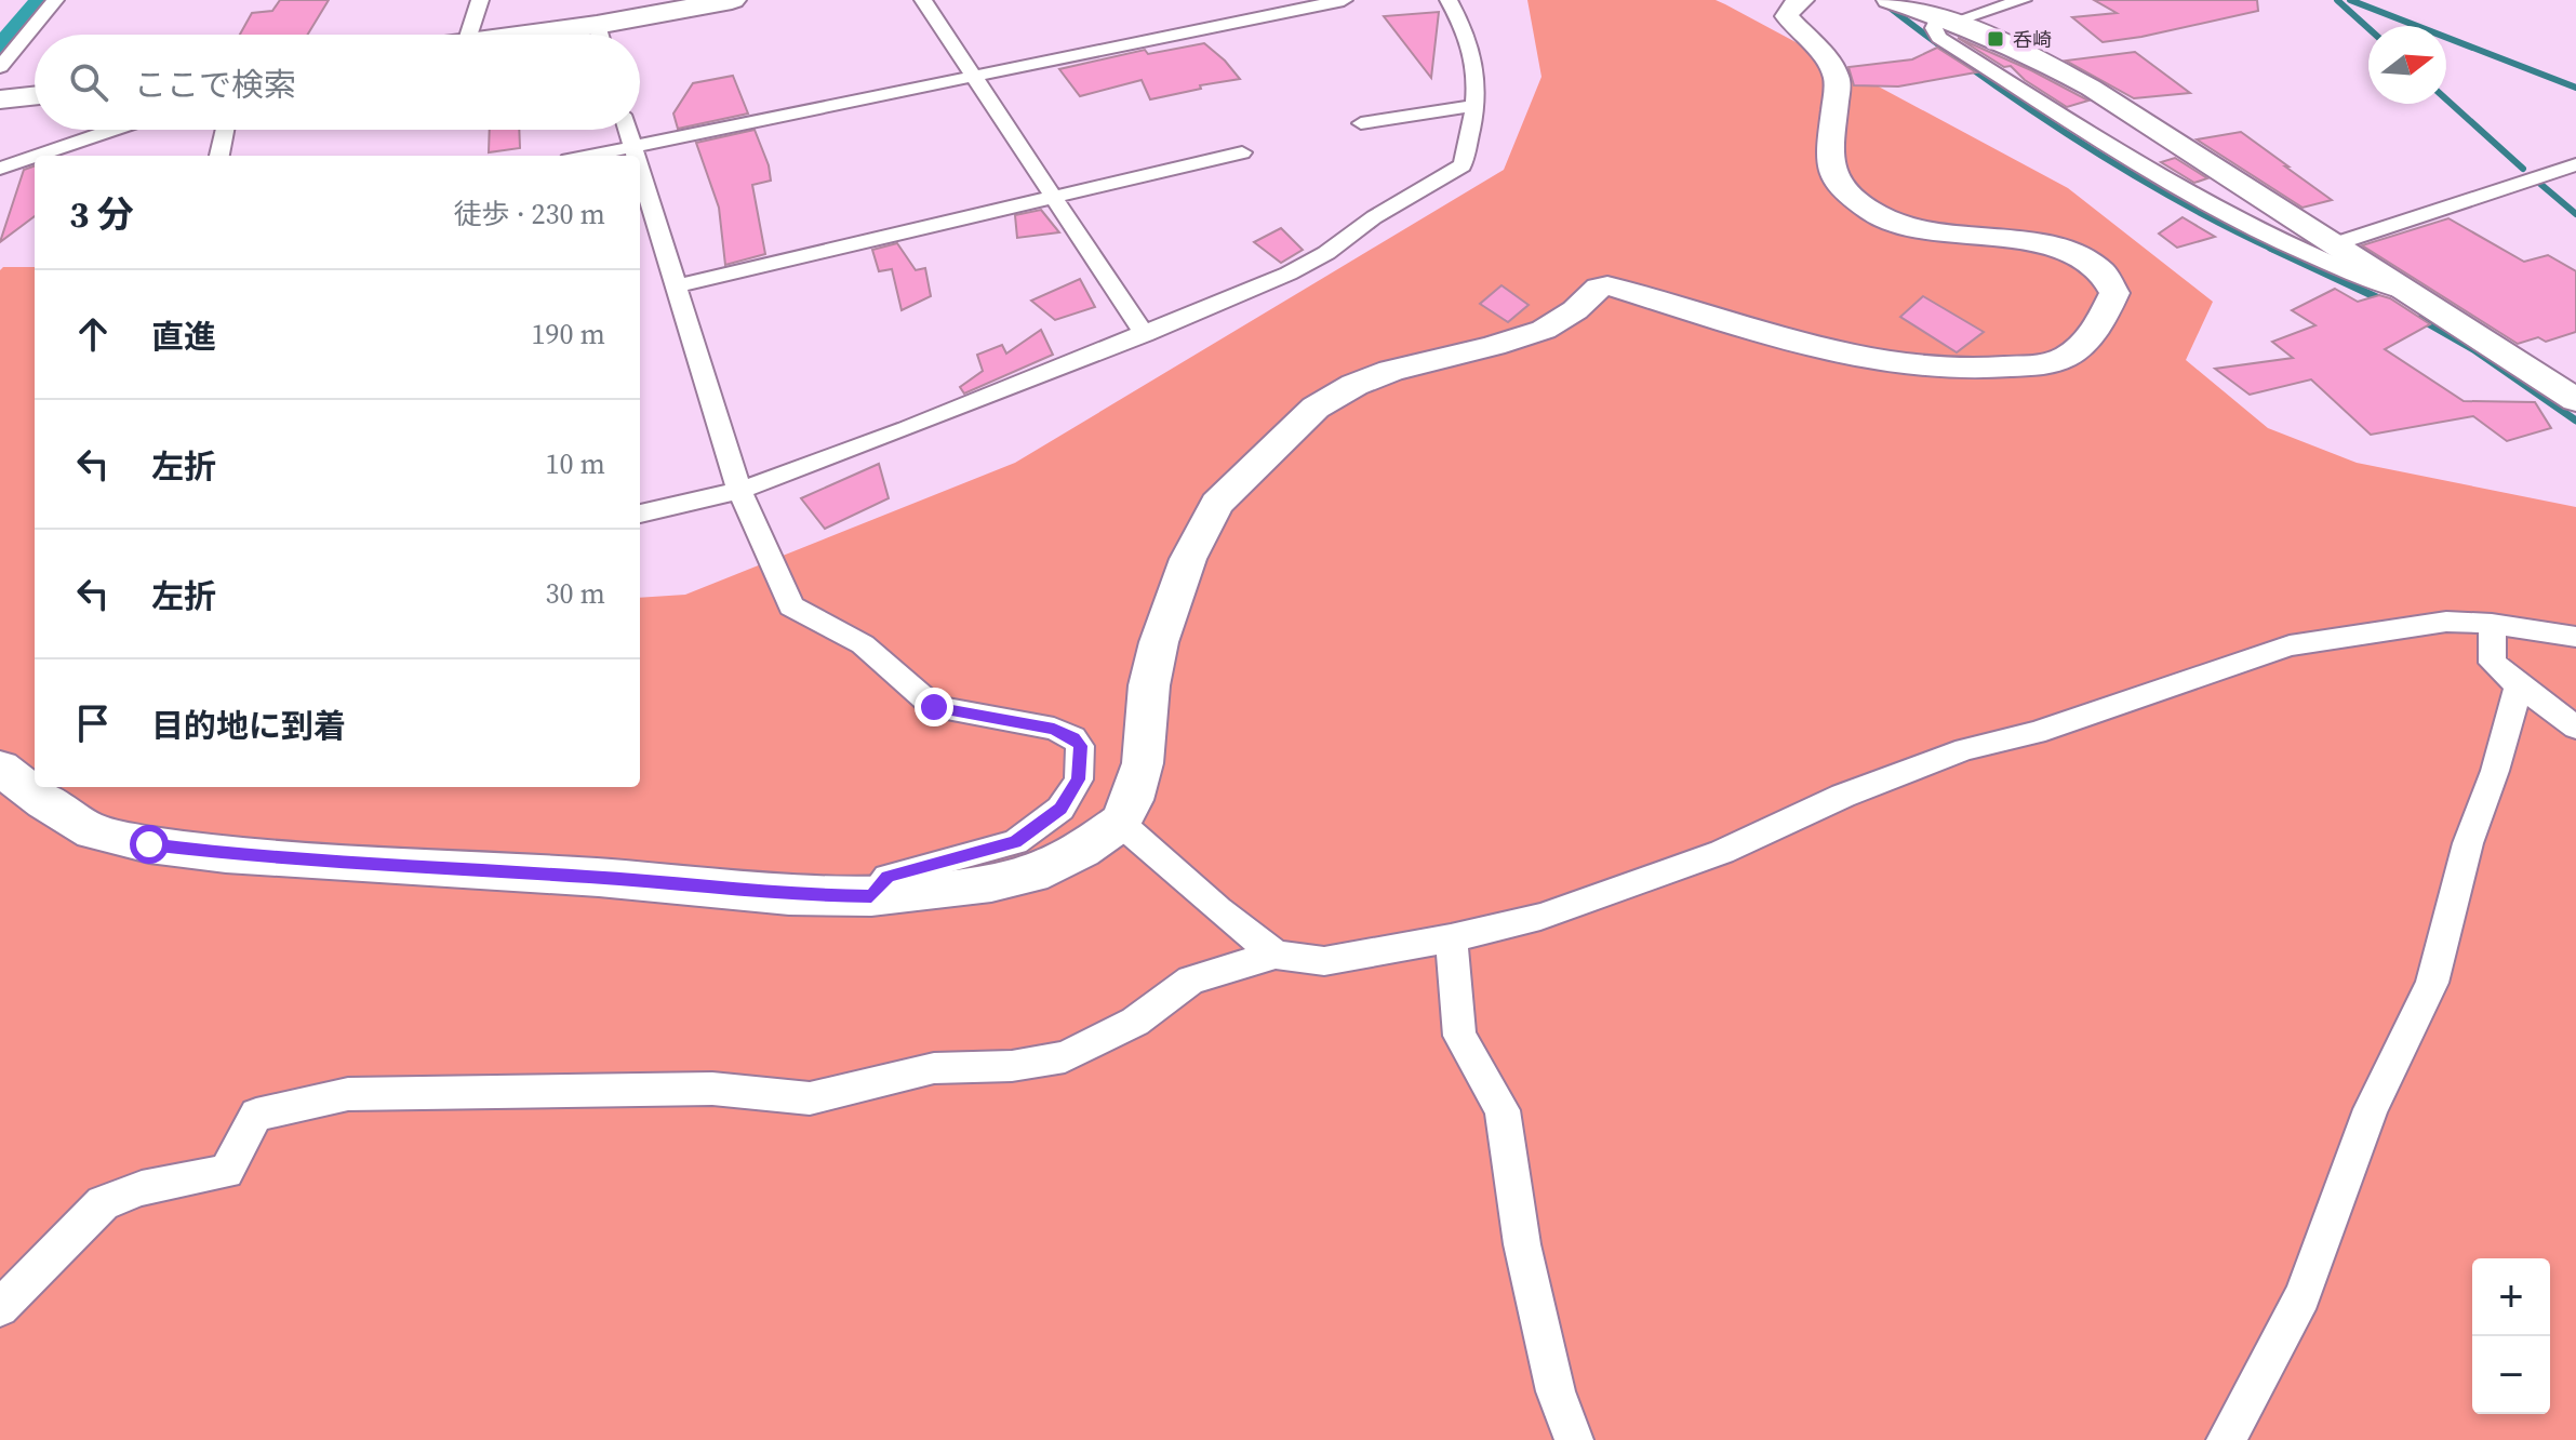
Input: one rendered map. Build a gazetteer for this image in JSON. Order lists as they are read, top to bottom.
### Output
{
  "places": {
    "transit": ["呑崎"]
  },
  "north": "right",
  "page": {
    "search": "ここで検索",
    "heading": ["3 分", "徒歩 · 230 m"],
    "list": [
      ["直進", "190 m"],
      ["左折", "10 m"],
      ["左折", "30 m"],
      "目的地に到着"
    ],
    "map_buttons": ["+", "−"]
  }
}
